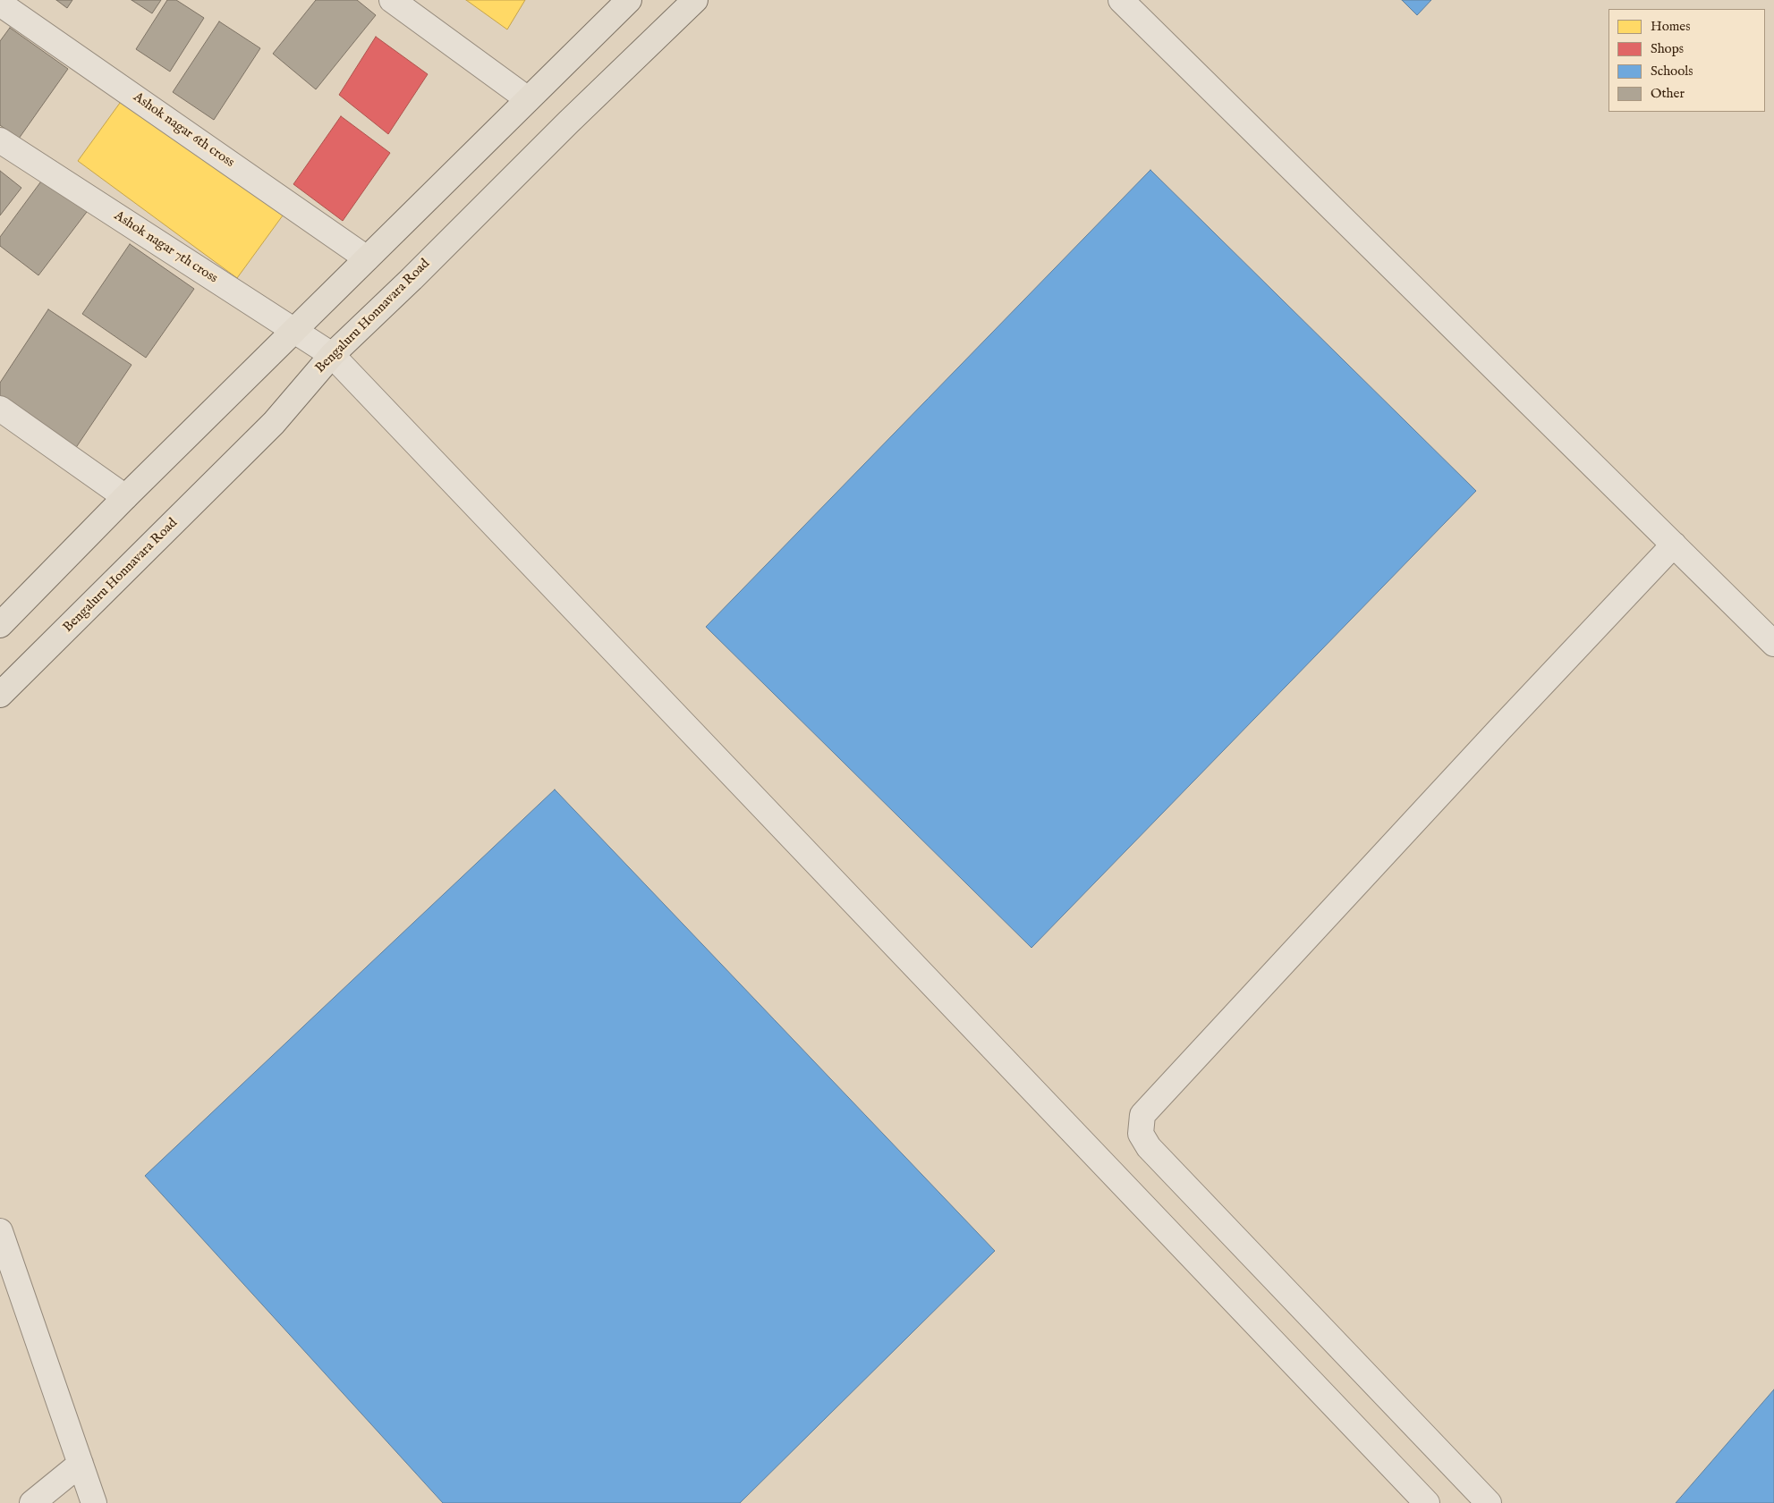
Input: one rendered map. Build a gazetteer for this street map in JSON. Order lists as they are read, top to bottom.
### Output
{
  "streets": {
    "main road": ["Bengaluru Honnavara Road"],
    "street": ["Ashok nagar 6th cross", "Ashok nagar 7th cross"]
  },
  "crossings": [
    ["Ashok nagar 7th cross", "Bengaluru Honnavara Road"]
  ],
  "legend": [
    "Homes",
    "Shops",
    "Schools",
    "Other"
  ]
}
